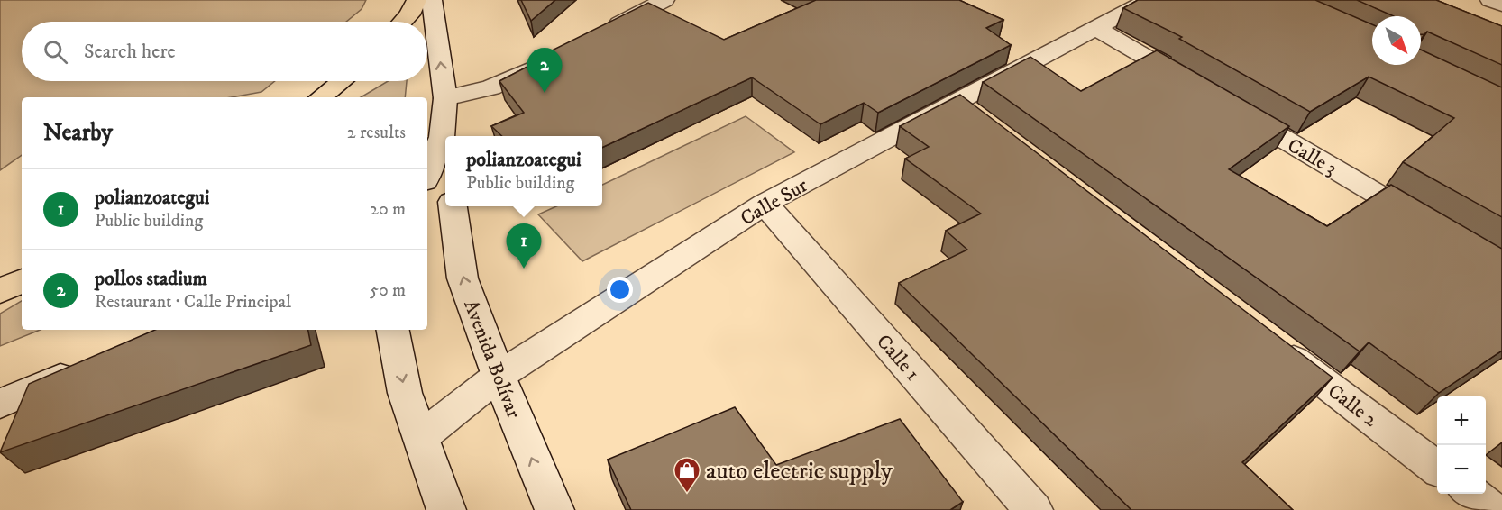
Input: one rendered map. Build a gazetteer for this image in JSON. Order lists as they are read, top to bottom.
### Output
{
  "streets": {
    "street": [
      "Calle 3",
      "Calle Sur",
      "Calle 1",
      "Avenida Bolívar",
      "Calle 2"
    ]
  },
  "crossings": [
    ["Calle Sur", "Calle 1"],
    ["Calle Sur", "Avenida Bolívar"]
  ],
  "places": {
    "shop": ["auto electric supply"]
  },
  "north": "bottom right",
  "page": {
    "search": "Search here",
    "pins": ["2", "1"],
    "heading": ["Nearby", "2 results"],
    "popup": ["polianzoategui", "Public building"],
    "list": [
      {
        "mark": "1",
        "name": "polianzoategui",
        "note": "Public building",
        "value": "20 m"
      },
      {
        "mark": "2",
        "name": "pollos stadium",
        "note": "Restaurant · Calle Principal",
        "value": "50 m"
      }
    ],
    "map_buttons": ["+", "−"]
  }
}
